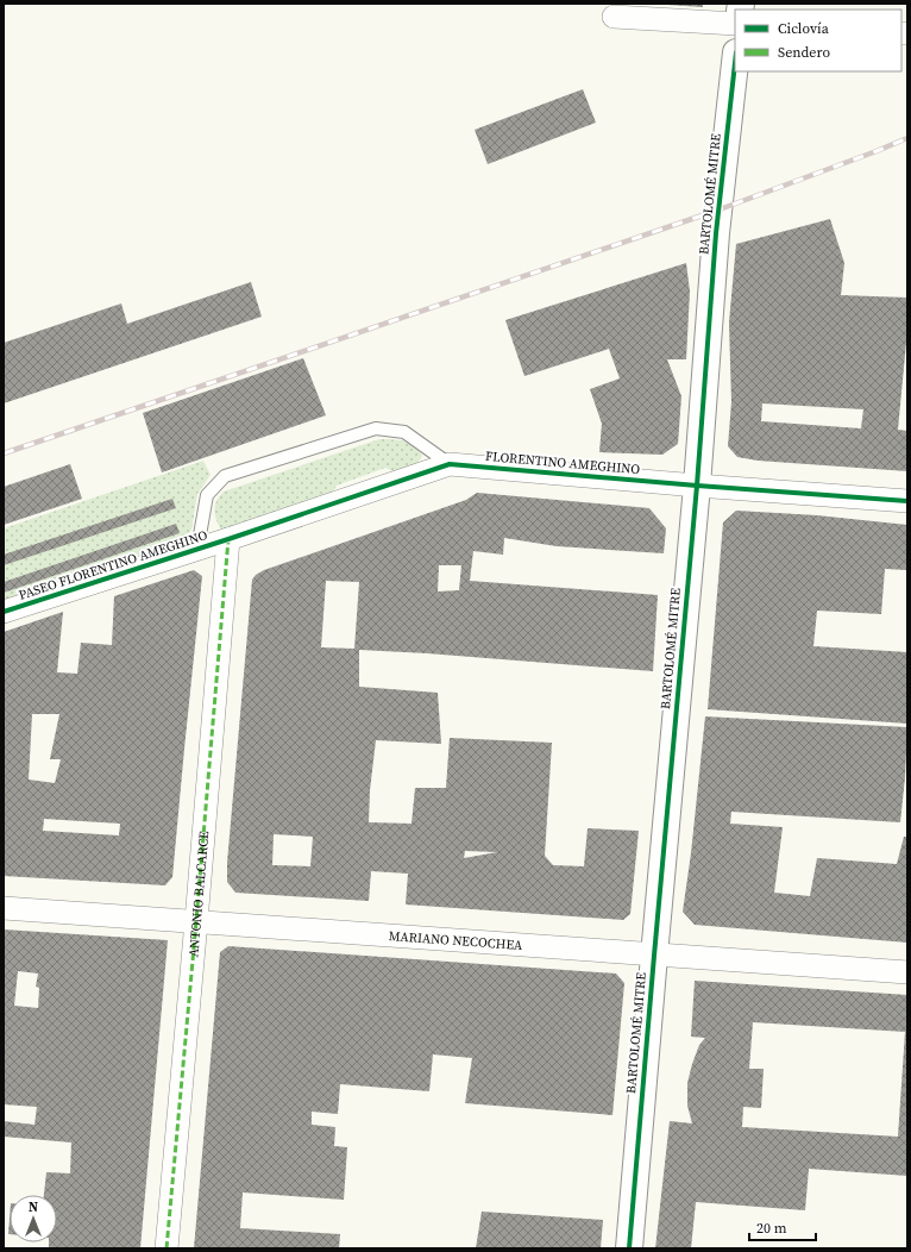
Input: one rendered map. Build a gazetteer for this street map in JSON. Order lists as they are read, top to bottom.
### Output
{
  "streets": {
    "street": [
      "BARTOLOMÉ MITRE",
      "FLORENTINO AMEGHINO",
      "PASEO FLORENTINO AMEGHINO",
      "ANTONIO BALCARCE",
      "MARIANO NECOCHEA"
    ]
  },
  "crossings": [
    ["BARTOLOMÉ MITRE", "FLORENTINO AMEGHINO"],
    ["BARTOLOMÉ MITRE", "MARIANO NECOCHEA"],
    ["FLORENTINO AMEGHINO", "PASEO FLORENTINO AMEGHINO"],
    ["FLORENTINO AMEGHINO", "ANTONIO BALCARCE"],
    ["PASEO FLORENTINO AMEGHINO", "ANTONIO BALCARCE"],
    ["ANTONIO BALCARCE", "MARIANO NECOCHEA"]
  ],
  "legend": ["Ciclovía", "Sendero"],
  "scale_bar": "20 m",
  "north": "top"
}
